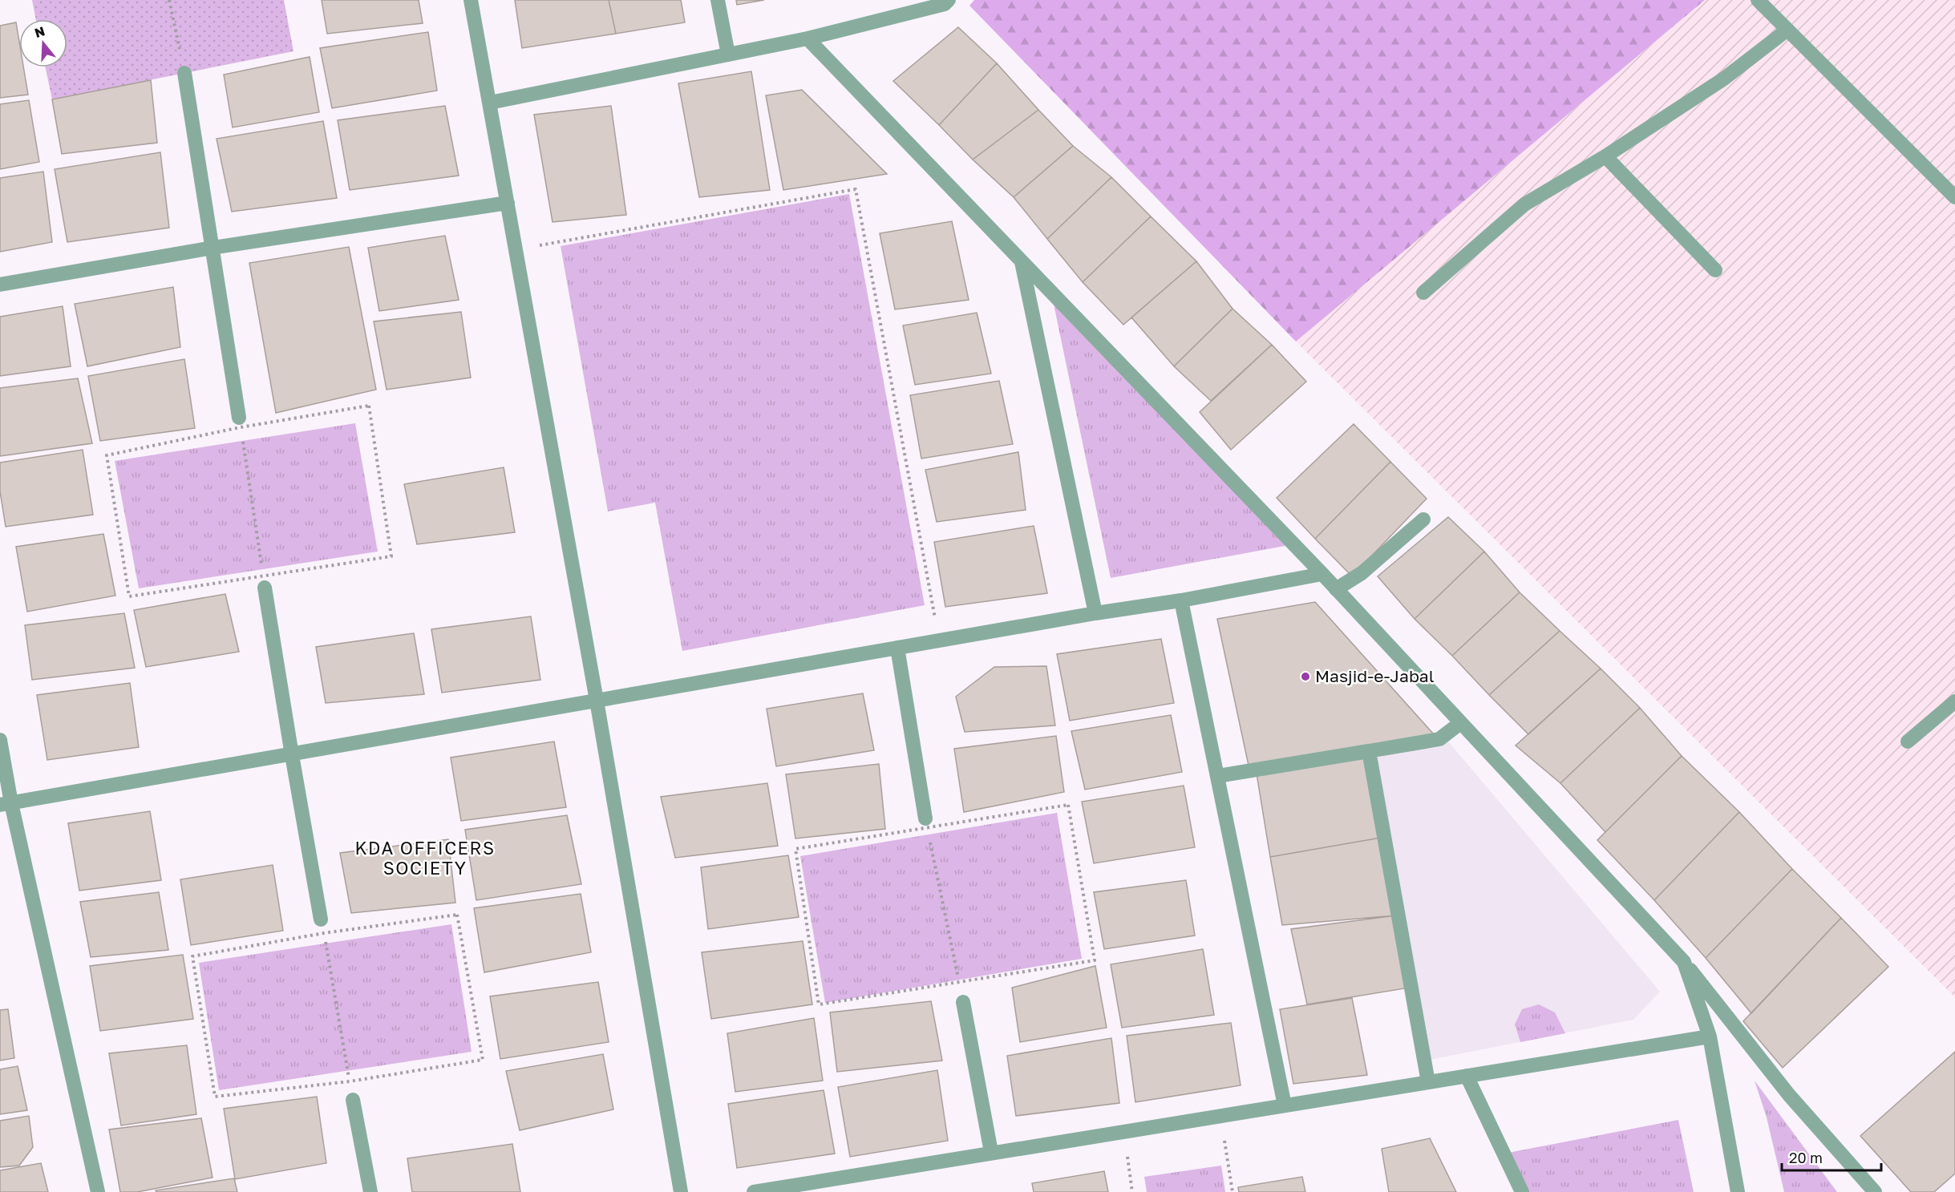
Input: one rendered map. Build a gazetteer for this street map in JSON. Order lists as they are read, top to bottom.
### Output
{
  "districts": ["KDA OFFICERS SOCIETY"],
  "places": ["Masjid-e-Jabal"],
  "scale_bar": "20 m",
  "north": "top"
}
